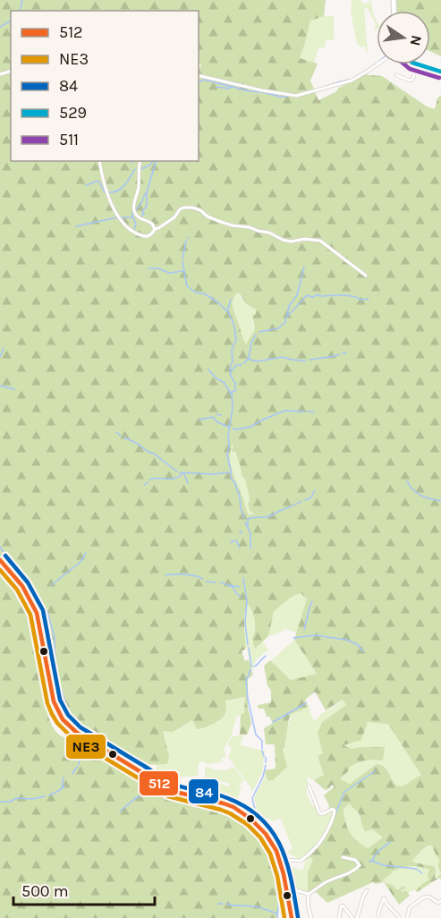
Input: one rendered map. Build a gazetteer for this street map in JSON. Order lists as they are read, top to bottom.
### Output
{
  "lines": [
    "transit line 529",
    "transit line 511",
    "transit line 84",
    "transit line 512",
    "transit line NE3"
  ],
  "legend": [
    "512",
    "NE3",
    "84",
    "529",
    "511"
  ],
  "scale_bar": "500 m",
  "north": "right"
}
